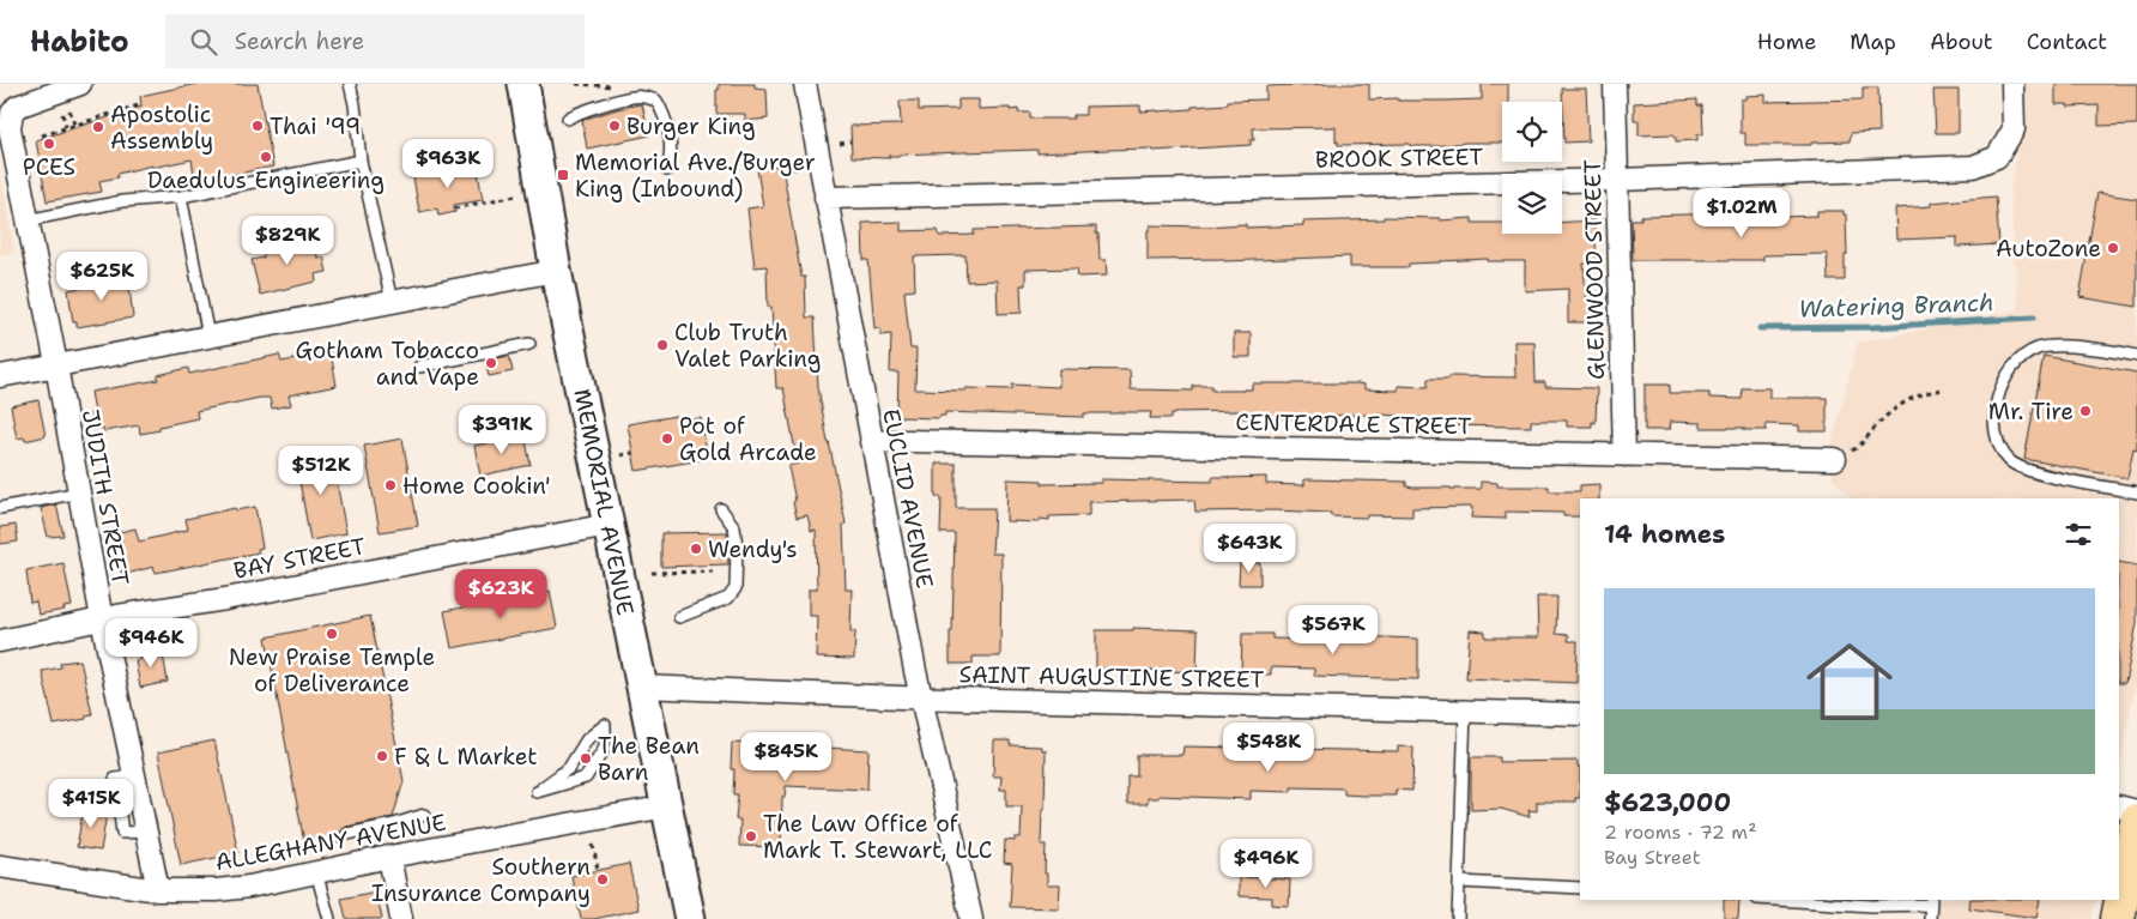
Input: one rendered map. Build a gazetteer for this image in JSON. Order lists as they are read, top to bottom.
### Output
{
  "streets": {
    "main road": ["MEMORIAL AVENUE"],
    "street": [
      "BROOK STREET",
      "GLENWOOD STREET",
      "CENTERDALE STREET",
      "JUDITH STREET",
      "EUCLID AVENUE",
      "BAY STREET",
      "SAINT AUGUSTINE STREET",
      "ALLEGHANY AVENUE"
    ]
  },
  "crossings": [
    ["BROOK STREET", "GLENWOOD STREET"],
    ["BROOK STREET", "EUCLID AVENUE"],
    ["GLENWOOD STREET", "CENTERDALE STREET"],
    ["CENTERDALE STREET", "EUCLID AVENUE"],
    ["JUDITH STREET", "BAY STREET"],
    ["JUDITH STREET", "ALLEGHANY AVENUE"],
    ["EUCLID AVENUE", "SAINT AUGUSTINE STREET"],
    ["MEMORIAL AVENUE", "BAY STREET"],
    ["MEMORIAL AVENUE", "SAINT AUGUSTINE STREET"],
    ["MEMORIAL AVENUE", "ALLEGHANY AVENUE"]
  ],
  "water": ["Watering Branch"],
  "places": {
    "other": [
      "Thai '99",
      "Burger King",
      "Apostolic Assembly",
      "PCES",
      "Daedulus Engineering",
      "AutoZone",
      "Club Truth Valet Parking",
      "Gotham Tobacco and Vape",
      "Mr. Tire",
      "Pot of Gold Arcade",
      "Home Cookin'",
      "Wendy's",
      "New Praise Temple of Deliverance",
      "F & L Market",
      "The Bean Barn",
      "The Law Office of Mark T. Stewart, LLC",
      "Southern Insurance Company"
    ],
    "transit": ["Memorial Ave./Burger King (Inbound)"]
  },
  "page": {
    "header": "Habito",
    "search": "Search here",
    "nav": [
      "Home",
      "Map",
      "About",
      "Contact"
    ],
    "price": [
      "$963K",
      "$1.02M",
      "$829K",
      "$625K",
      "$391K",
      "$512K",
      "$643K",
      "$623K",
      "$567K",
      "$946K",
      "$548K",
      "$845K",
      "$415K",
      "$496K"
    ],
    "heading": "14 homes",
    "list": [
      {
        "name": "$623,000",
        "note": "2 rooms · 72 m² · Bay Street"
      }
    ]
  }
}
